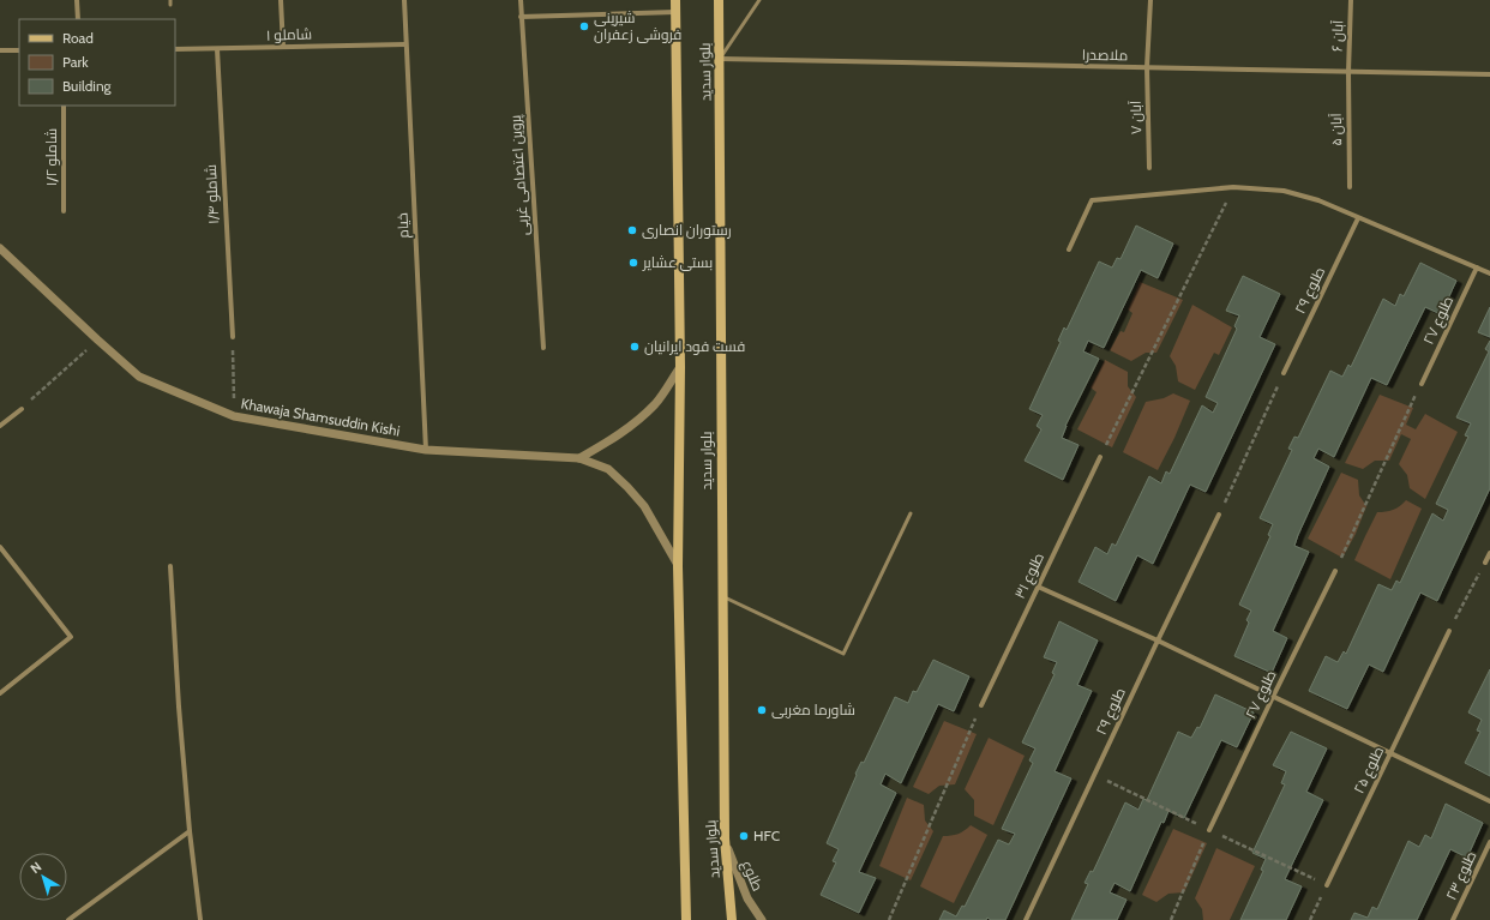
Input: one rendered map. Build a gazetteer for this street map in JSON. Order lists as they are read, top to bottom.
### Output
{
  "streets": {
    "main road": ["بلوار سدید"],
    "street": [
      "شاملو ۱",
      "آبان ۶",
      "ملاصدرا",
      "آبان ۷",
      "آبان ۵",
      "شاملو ۱/۲",
      "پروین اعتصامی غربی",
      "شاملو ۱/۴",
      "خیام",
      "طلوع ۲۹",
      "طلوع ۲۷",
      "Khawaja Shamsuddin Kishi",
      "طلوع ۳۱",
      "طلوع ۲۵",
      "طلوع",
      "طلوع ۲۳"
    ]
  },
  "crossings": [
    ["شاملو ۱", "شاملو ۱/۴"],
    ["شاملو ۱", "خیام"],
    ["آبان ۶", "ملاصدرا"],
    ["آبان ۶", "آبان ۵"],
    ["ملاصدرا", "بلوار سدید"],
    ["ملاصدرا", "آبان ۷"],
    ["ملاصدرا", "آبان ۵"],
    ["بلوار سدید", "Khawaja Shamsuddin Kishi"],
    ["بلوار سدید", "طلوع"],
    ["خیام", "Khawaja Shamsuddin Kishi"]
  ],
  "places": [
    "شیرینی فروشی زعفران",
    "رستوران انصاری",
    "بستی عشایر",
    "فست فود ایرانیان",
    "شاورما مغربی",
    "HFC"
  ],
  "legend": ["Road", "Park", "Building"],
  "north": "top left"
}
